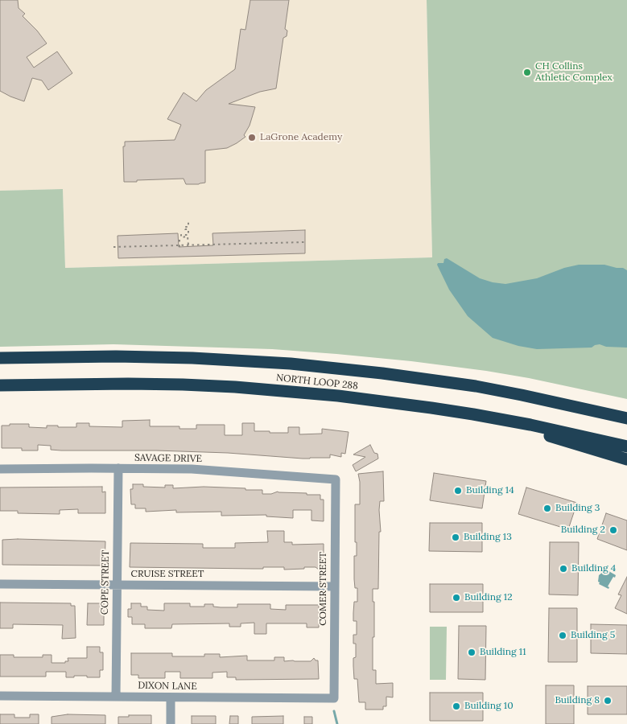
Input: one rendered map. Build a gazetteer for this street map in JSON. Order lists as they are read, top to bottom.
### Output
{
  "streets": {
    "highway": ["NORTH LOOP 288"],
    "street": [
      "SAVAGE DRIVE",
      "CRUISE STREET",
      "COPE STREET",
      "COMER STREET",
      "DIXON LANE"
    ]
  },
  "crossings": [
    ["SAVAGE DRIVE", "COPE STREET"],
    ["SAVAGE DRIVE", "COMER STREET"],
    ["CRUISE STREET", "COPE STREET"],
    ["CRUISE STREET", "COMER STREET"],
    ["COPE STREET", "DIXON LANE"],
    ["COMER STREET", "DIXON LANE"]
  ],
  "places": [
    "CH Collins Athletic Complex",
    "LaGrone Academy",
    "Building 14",
    "Building 3",
    "Building 2",
    "Building 13",
    "Building 4",
    "Building 12",
    "Building 5",
    "Building 11",
    "Building 8",
    "Building 10"
  ]
}
